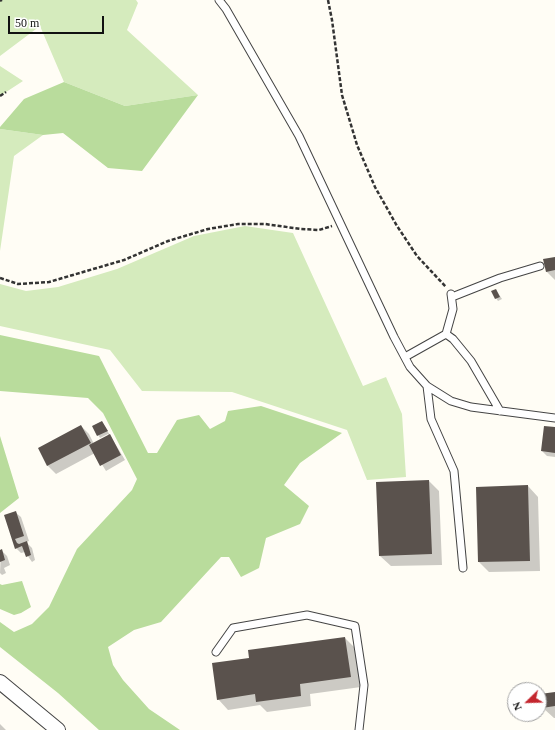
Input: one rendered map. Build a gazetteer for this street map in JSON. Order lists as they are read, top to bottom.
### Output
{
  "scale_bar": "50 m",
  "north": "bottom left"
}
